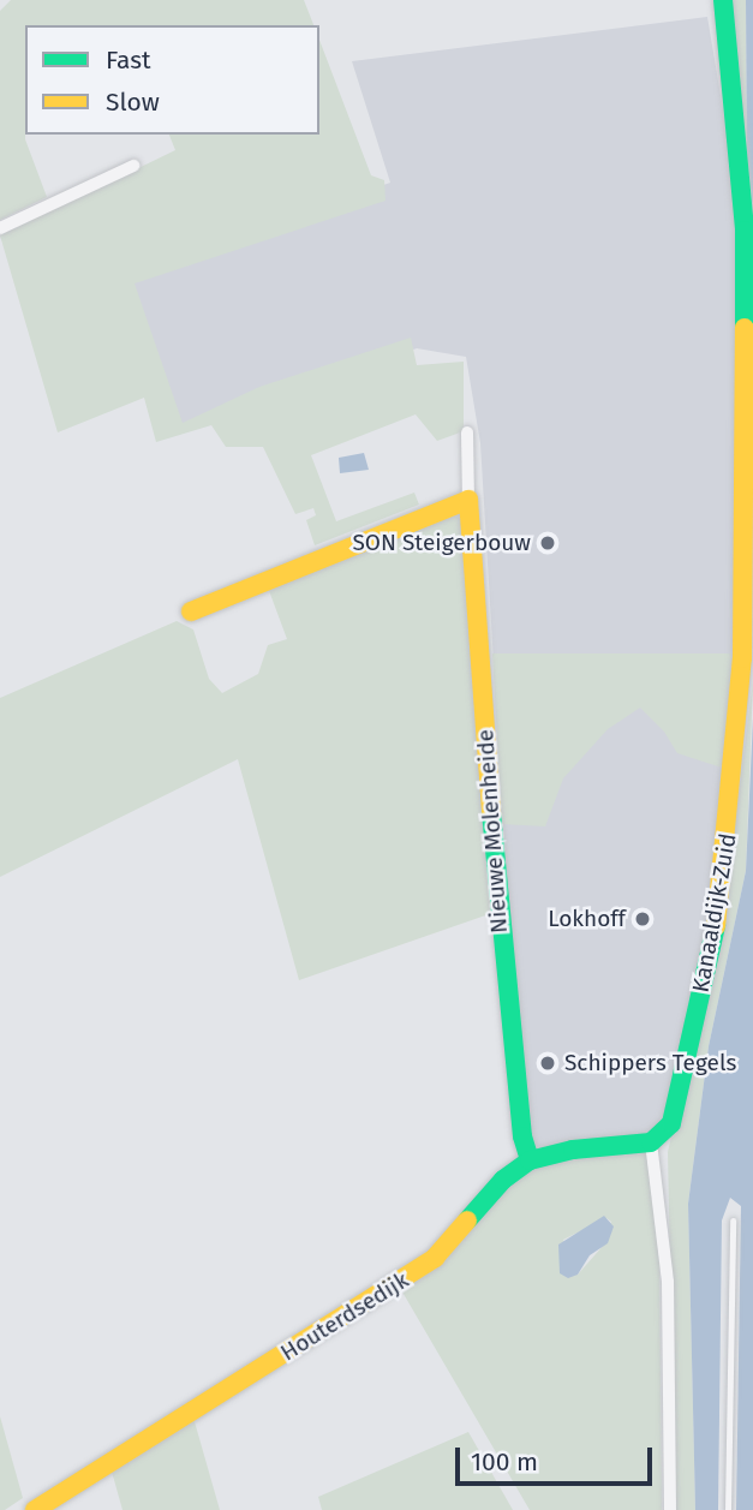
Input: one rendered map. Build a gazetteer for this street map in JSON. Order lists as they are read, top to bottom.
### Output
{
  "streets": {
    "street": ["Nieuwe Molenheide", "Kanaaldijk-Zuid", "Houterdsedijk"]
  },
  "crossings": [
    ["Nieuwe Molenheide", "Houterdsedijk"],
    ["Kanaaldijk-Zuid", "Houterdsedijk"]
  ],
  "places": ["SON Steigerbouw", "Lokhoff", "Schippers Tegels"],
  "legend": ["Fast", "Slow"],
  "scale_bar": "100 m"
}
